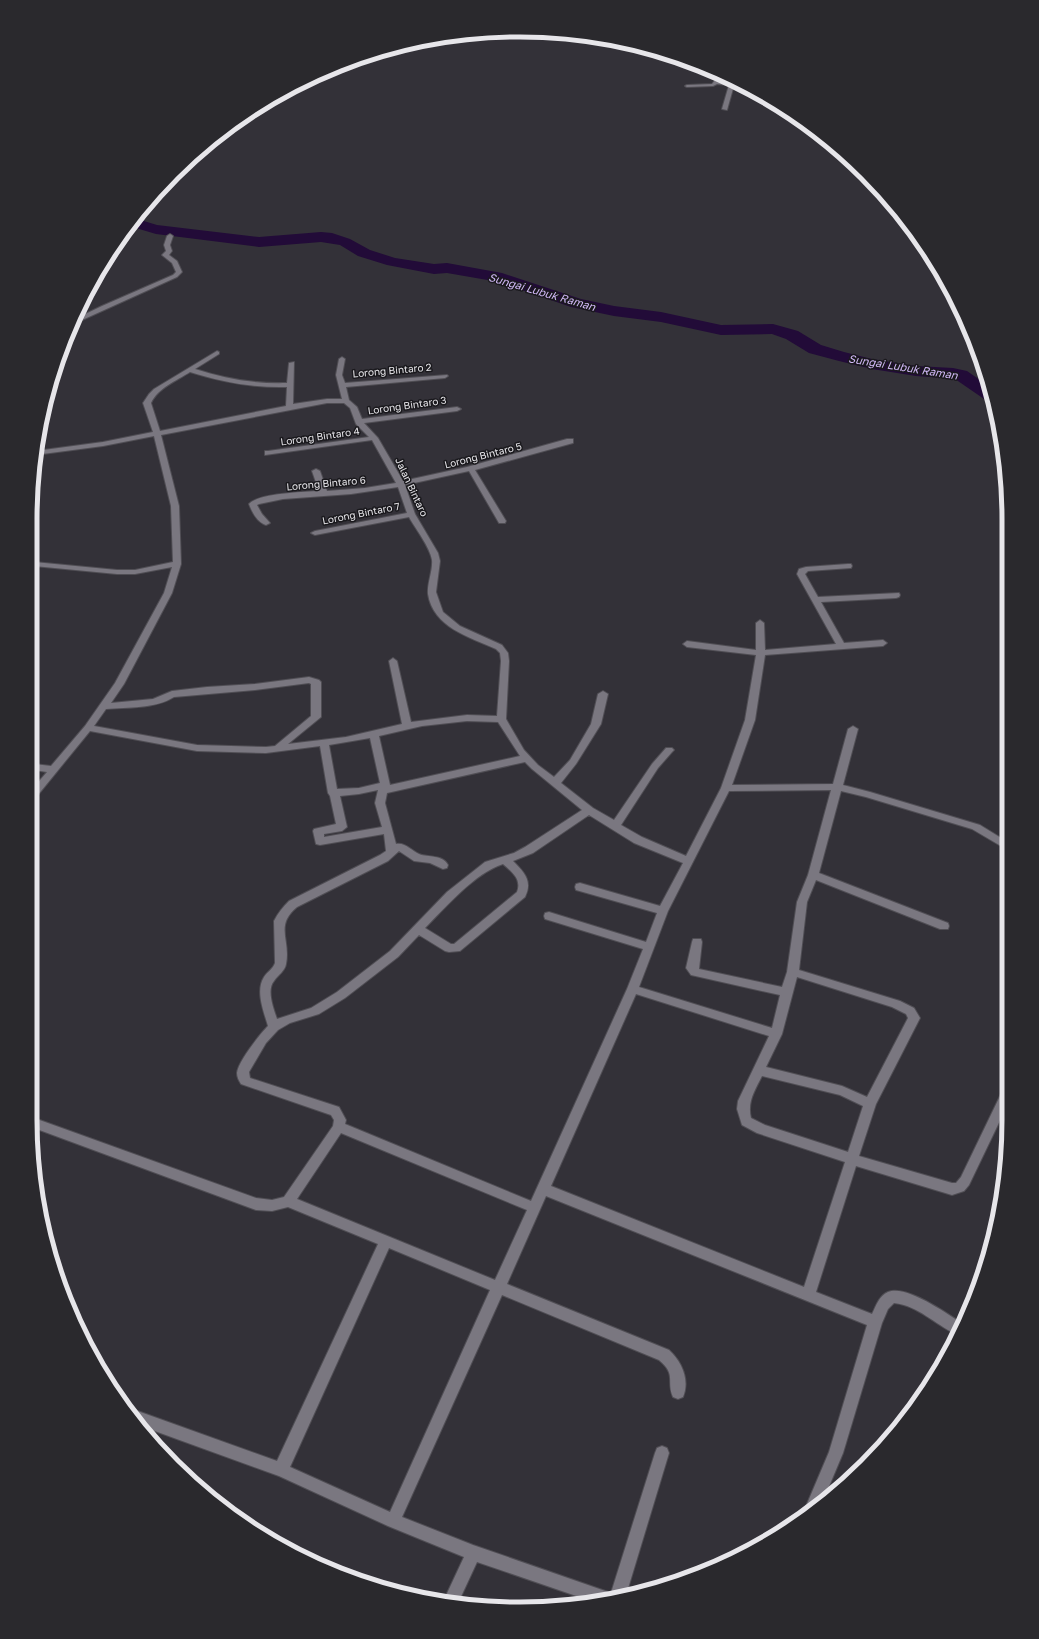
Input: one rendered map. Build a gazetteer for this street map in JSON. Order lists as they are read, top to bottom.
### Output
{
  "streets": {
    "street": [
      "Lorong Bintaro 2",
      "Lorong Bintaro 3",
      "Lorong Bintaro 4",
      "Lorong Bintaro 5",
      "Lorong Bintaro 6",
      "Jalan Bintaro",
      "Lorong Bintaro 7"
    ]
  },
  "crossings": [
    ["Lorong Bintaro 2", "Jalan Bintaro"],
    ["Lorong Bintaro 3", "Jalan Bintaro"],
    ["Lorong Bintaro 4", "Jalan Bintaro"],
    ["Lorong Bintaro 5", "Lorong Bintaro 6"],
    ["Lorong Bintaro 5", "Jalan Bintaro"],
    ["Lorong Bintaro 6", "Jalan Bintaro"],
    ["Jalan Bintaro", "Lorong Bintaro 7"]
  ],
  "water": ["Sungai Lubuk Raman"]
}
